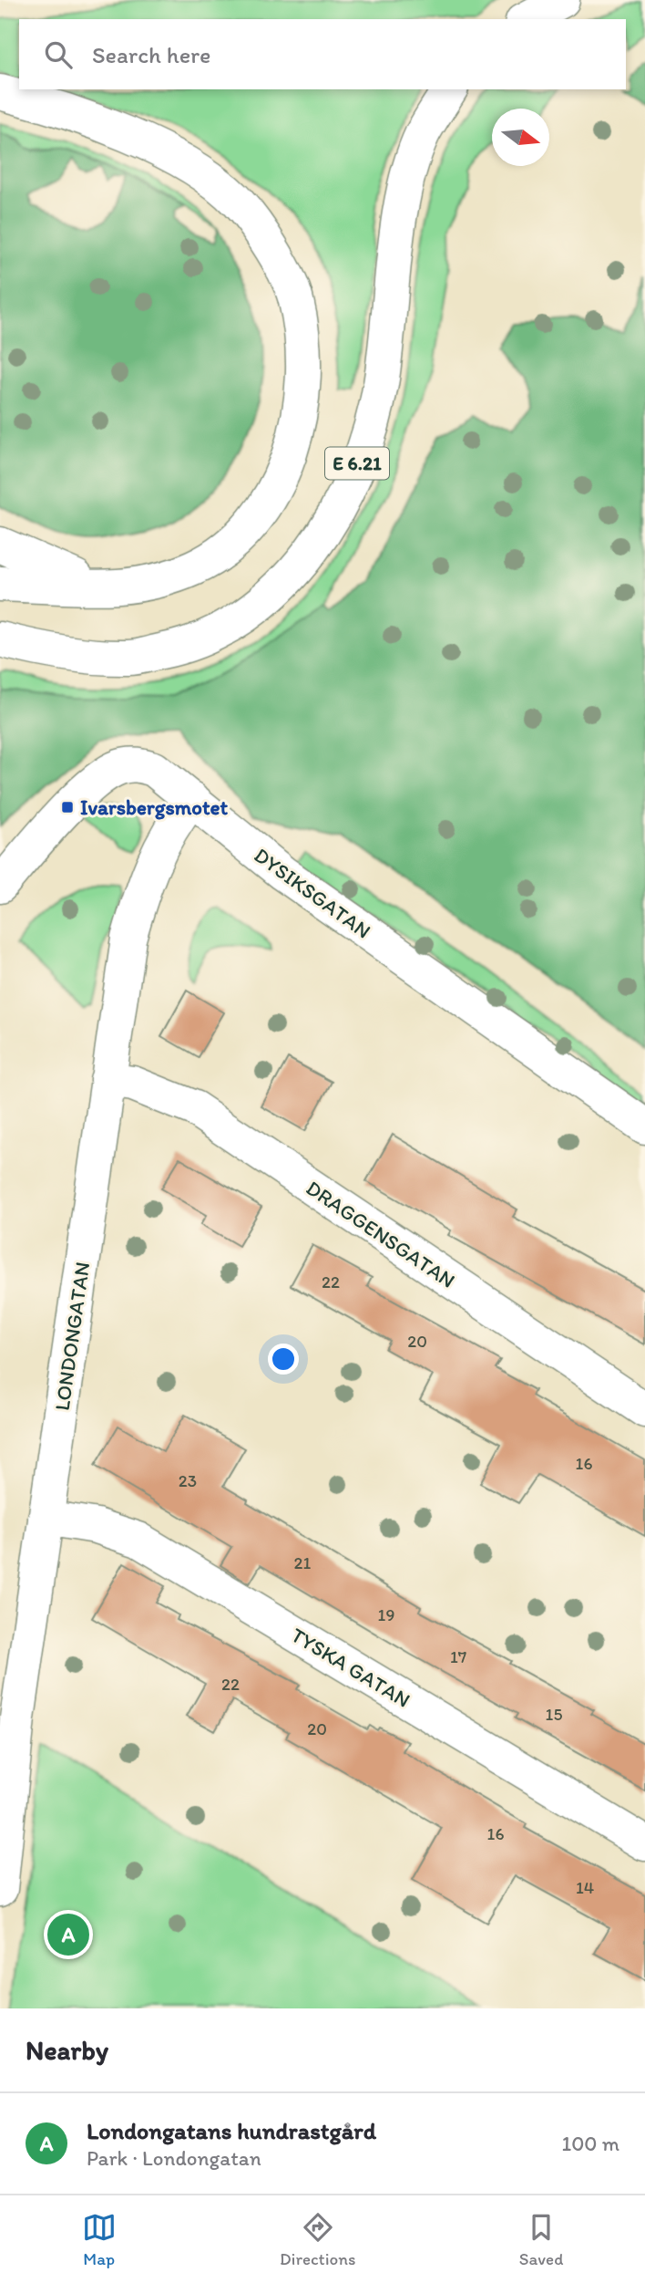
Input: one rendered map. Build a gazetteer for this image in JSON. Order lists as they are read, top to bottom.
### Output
{
  "streets": {
    "main road": [
      "E 6.21",
      "DYSIKSGATAN",
      "DRAGGENSGATAN",
      "LONDONGATAN",
      "TYSKA GATAN"
    ]
  },
  "crossings": [
    ["DYSIKSGATAN", "LONDONGATAN"],
    ["DRAGGENSGATAN", "LONDONGATAN"],
    ["LONDONGATAN", "TYSKA GATAN"]
  ],
  "places": {
    "transit": ["Ivarsbergsmotet"]
  },
  "house_numbers": [
    "22",
    "20",
    "16",
    "23",
    "21",
    "19",
    "17",
    "22",
    "15",
    "20",
    "16",
    "14"
  ],
  "north": "right",
  "page": {
    "search": "Search here",
    "pins": "A",
    "heading": "Nearby",
    "list": [
      {
        "mark": "A",
        "name": "Londongatans hundrastgård",
        "note": "Park · Londongatan",
        "value": "100 m"
      }
    ],
    "nav": ["Map", "Directions", "Saved"]
  }
}
